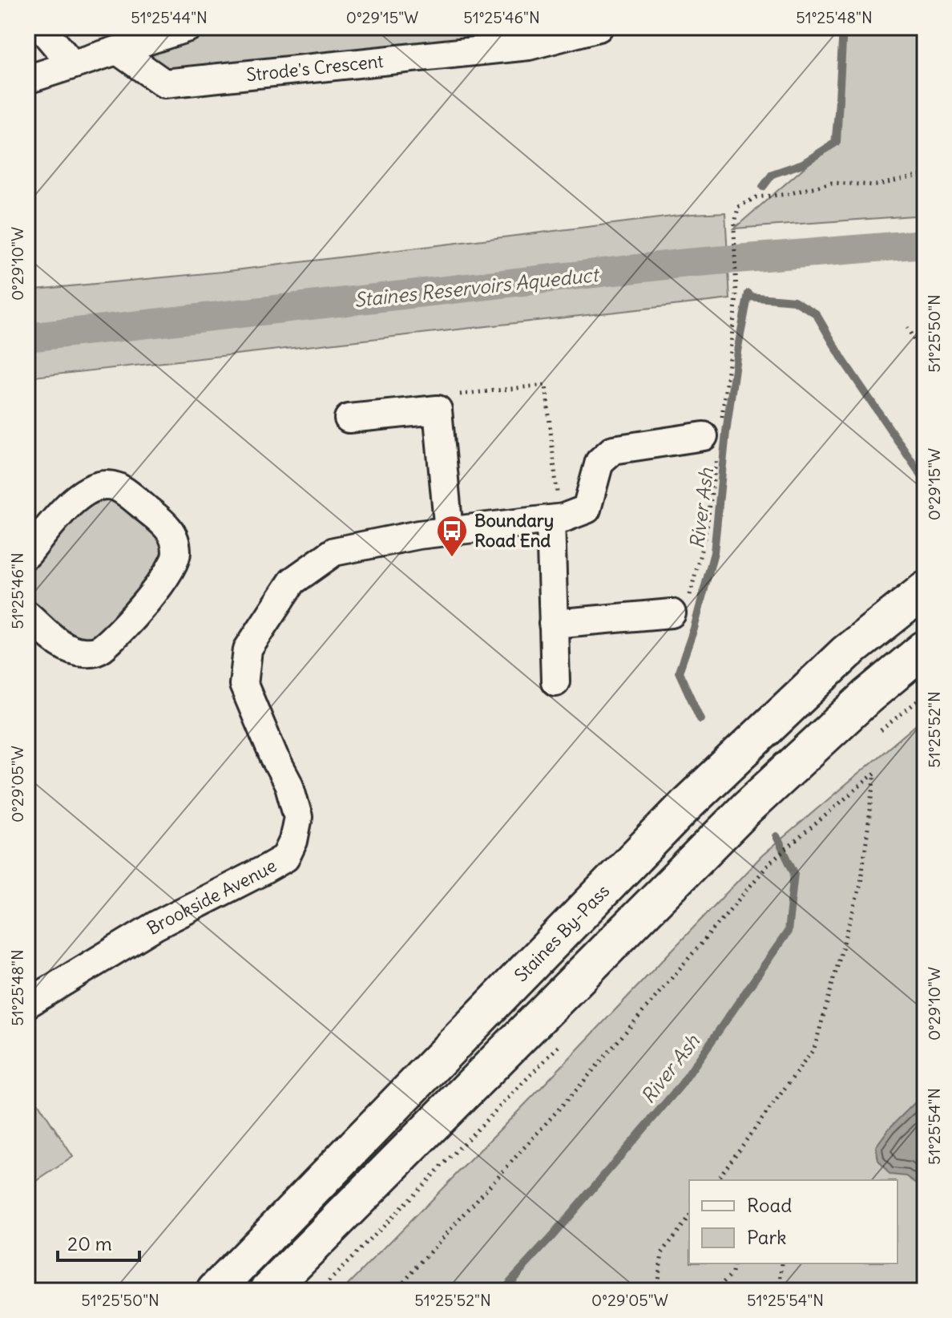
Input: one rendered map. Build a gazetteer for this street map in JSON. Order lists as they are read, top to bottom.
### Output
{
  "streets": {
    "highway": ["Staines By-Pass"],
    "street": ["Strode's Crescent", "Brookside Avenue"]
  },
  "water": ["Staines Reservoirs Aqueduct", "River Ash"],
  "places": {
    "bus stop": ["Boundary Road End"]
  },
  "legend": ["Road", "Park"],
  "scale_bar": "20 m",
  "coordinates": [
    "51°25'44\"N",
    "0°29'15\"W",
    "51°25'46\"N",
    "51°25'48\"N",
    "0°29'10\"W",
    "51°25'50\"N",
    "51°25'52\"N",
    "0°29'05\"W",
    "51°25'54\"N"
  ]
}
